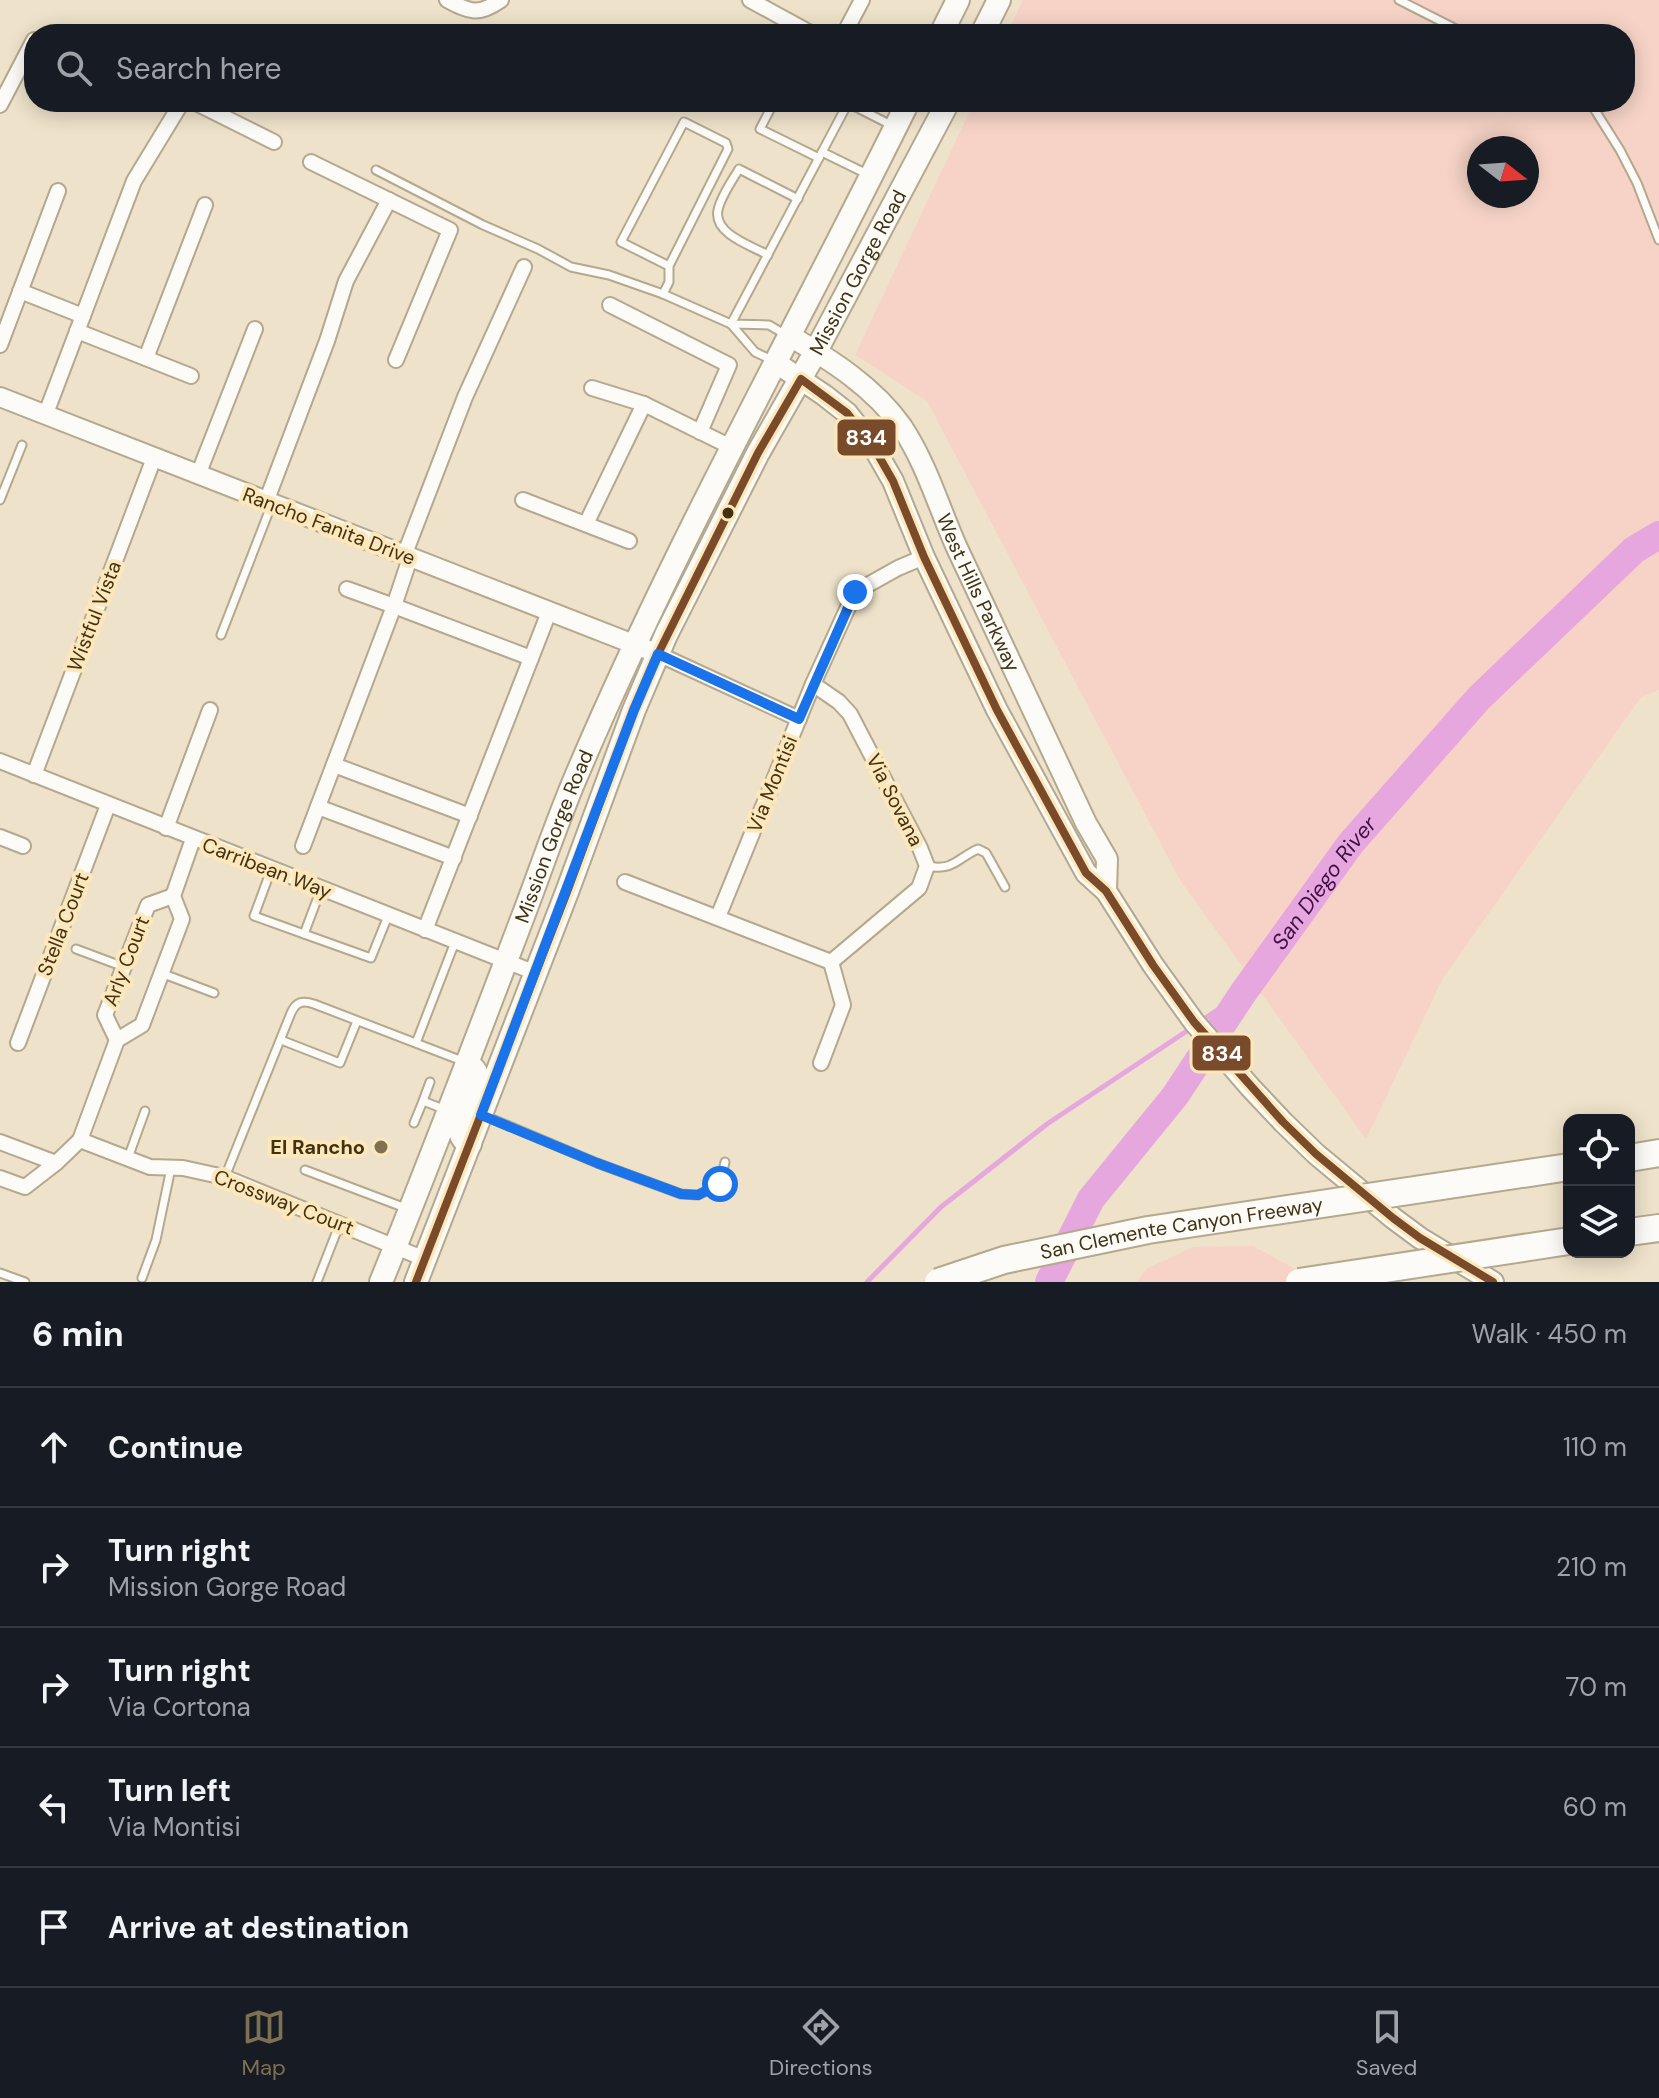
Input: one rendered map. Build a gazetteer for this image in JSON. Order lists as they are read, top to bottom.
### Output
{
  "streets": {
    "highway": ["San Clemente Canyon Freeway"],
    "main road": ["Mission Gorge Road", "West Hills Parkway"],
    "street": [
      "Rancho Fanita Drive",
      "Wistful Vista",
      "Via Montisi",
      "Via Sovana",
      "Carribean Way",
      "Stella Court",
      "Arly Court",
      "Crossway Court"
    ]
  },
  "crossings": [
    ["Mission Gorge Road", "Rancho Fanita Drive"],
    ["Mission Gorge Road", "West Hills Parkway"],
    ["Mission Gorge Road", "Carribean Way"],
    ["Mission Gorge Road", "Crossway Court"],
    ["Rancho Fanita Drive", "Wistful Vista"],
    ["West Hills Parkway", "Via Montisi"],
    ["Wistful Vista", "Carribean Way"],
    ["Via Montisi", "Via Sovana"],
    ["Carribean Way", "Stella Court"],
    ["Carribean Way", "Arly Court"],
    ["Arly Court", "Crossway Court"]
  ],
  "water": ["San Diego River"],
  "places": ["El Rancho"],
  "lines": ["transit line 834"],
  "north": "right",
  "page": {
    "search": "Search here",
    "heading": ["6 min", "Walk · 450 m"],
    "list": [
      ["Continue", "110 m"],
      ["Turn right", "Mission Gorge Road", "210 m"],
      ["Turn right", "Via Cortona", "70 m"],
      ["Turn left", "Via Montisi", "60 m"],
      "Arrive at destination"
    ],
    "nav": ["Map", "Directions", "Saved"]
  }
}
